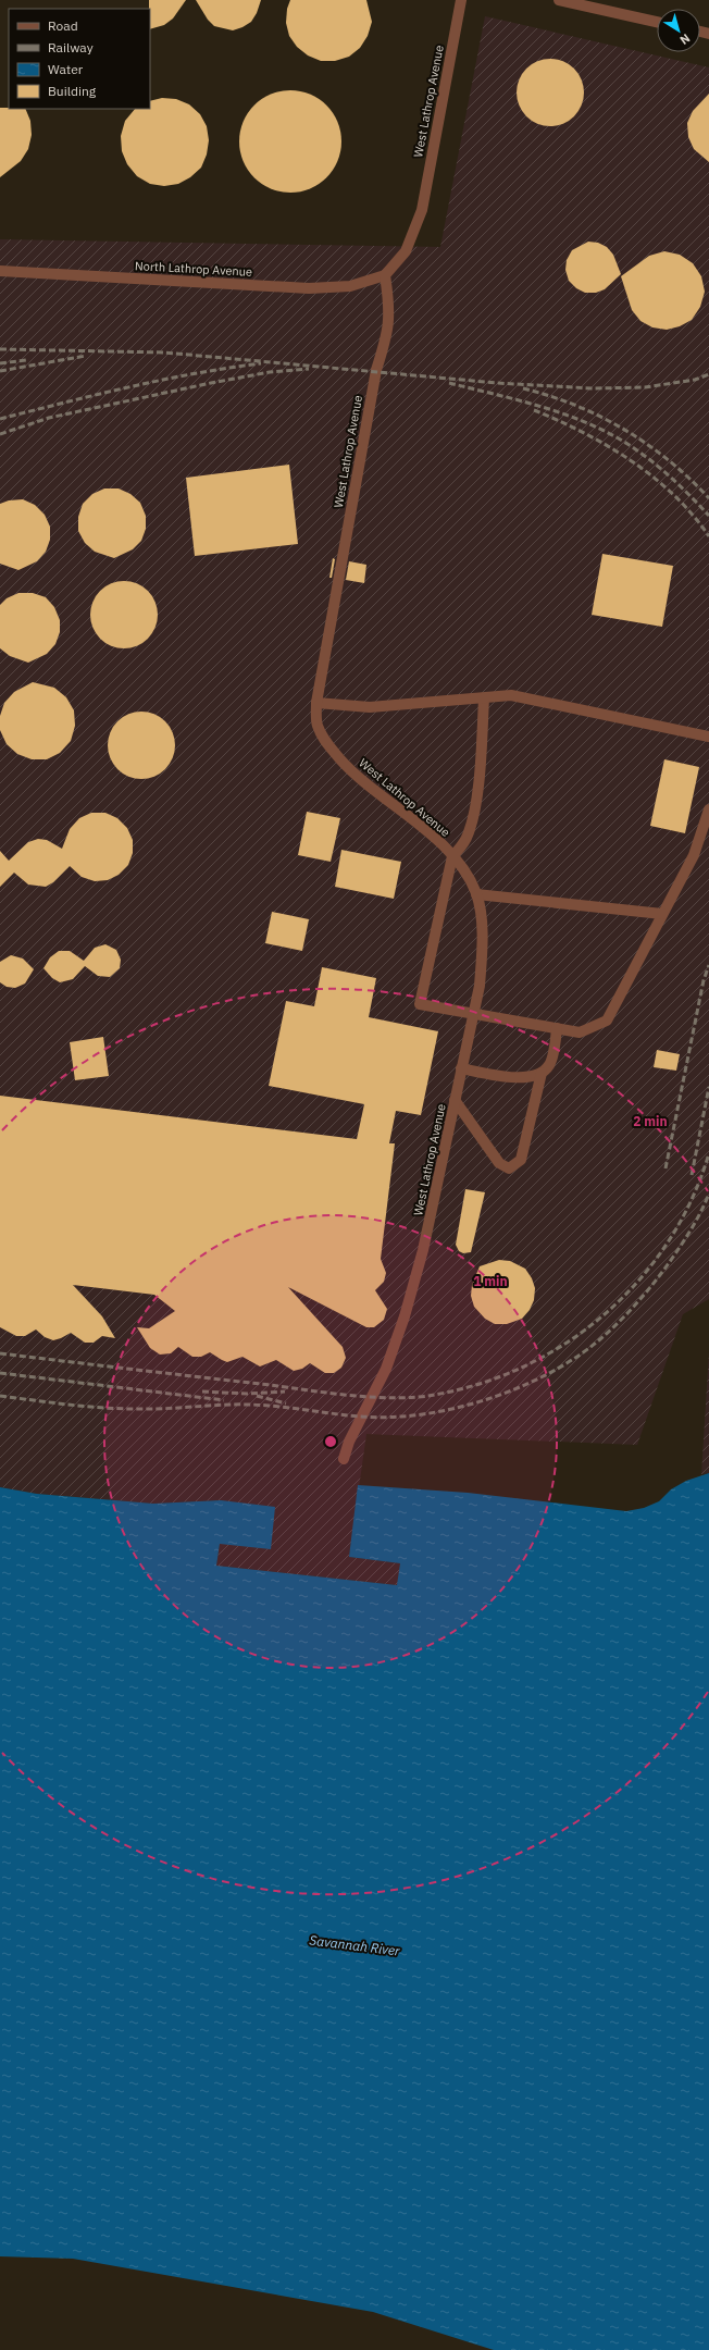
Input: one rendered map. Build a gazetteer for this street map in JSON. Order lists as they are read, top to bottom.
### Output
{
  "streets": {
    "street": ["West Lathrop Avenue", "North Lathrop Avenue"]
  },
  "crossings": [
    ["West Lathrop Avenue", "North Lathrop Avenue"]
  ],
  "water": ["Savannah River"],
  "legend": [
    "Road",
    "Railway",
    "Water",
    "Building"
  ],
  "north": "bottom right",
  "rings": ["2 min", "1 min"]
}
